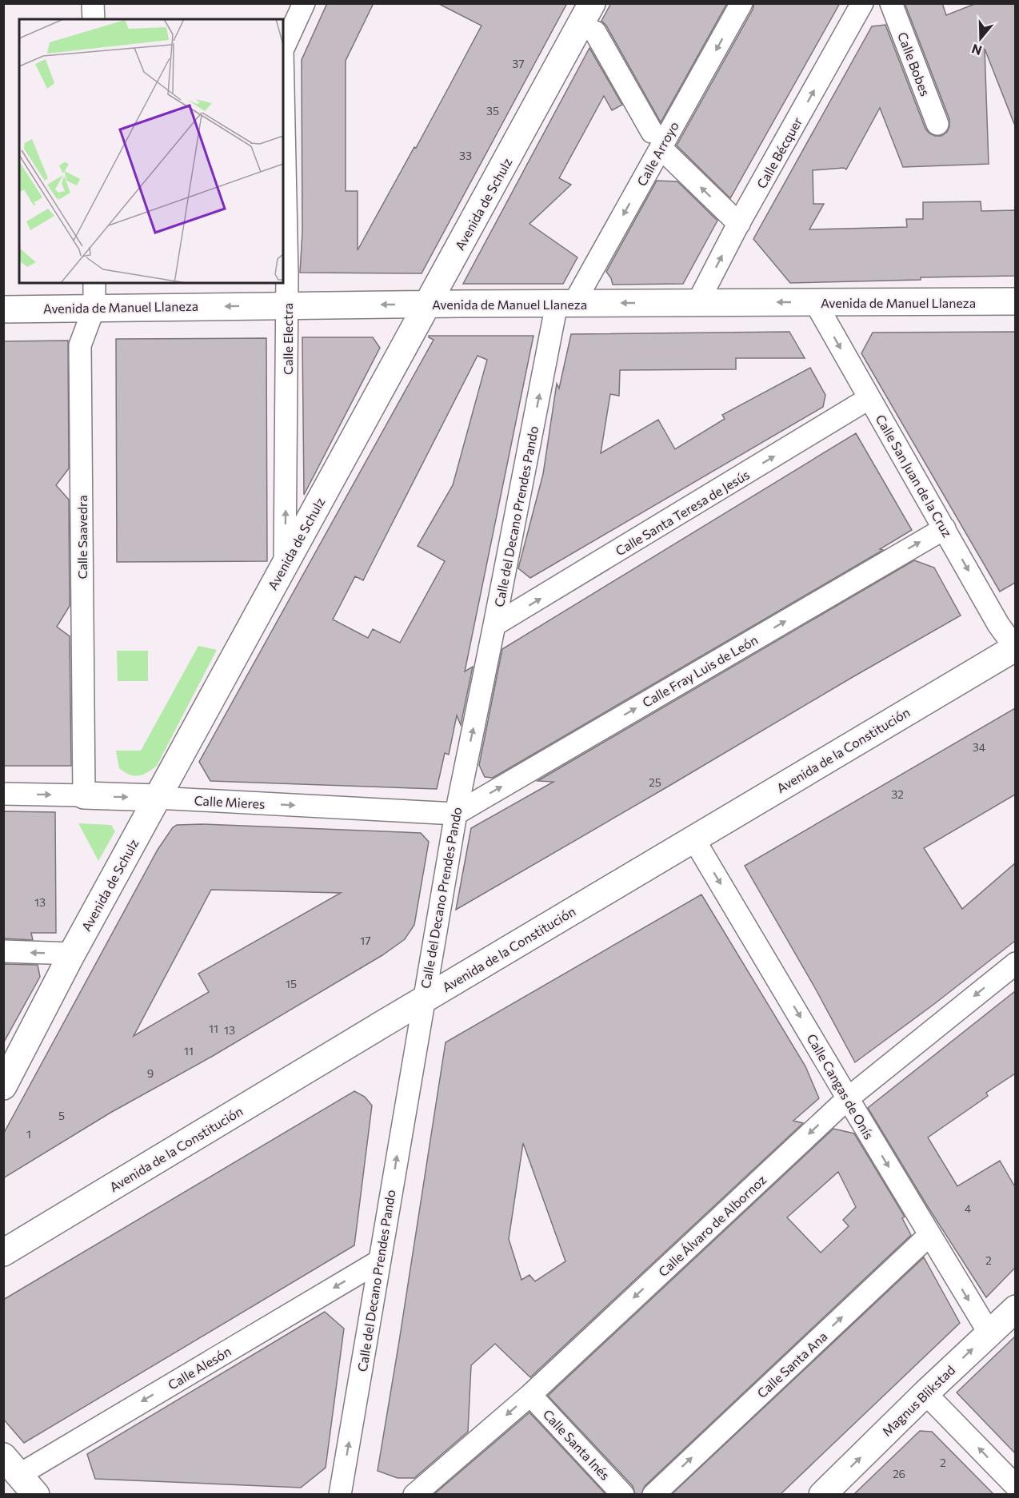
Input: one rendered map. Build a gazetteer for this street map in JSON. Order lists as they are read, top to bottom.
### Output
{
  "streets": {
    "main road": [
      "Avenida de Schulz",
      "Avenida de Manuel Llaneza",
      "Avenida de la Constitución",
      "Calle Mieres",
      "Magnus Blikstad"
    ],
    "street": [
      "Calle Bobes",
      "Calle Bécquer",
      "Calle Arroyo",
      "Calle Electra",
      "Calle San Juan de la Cruz",
      "Calle Santa Teresa de Jesús",
      "Calle del Decano Prendes Pando",
      "Calle Saavedra",
      "Calle Fray Luis de León",
      "Calle Cangas de Onís",
      "Calle Álvaro de Albornoz",
      "Calle Santa Ana",
      "Calle Alesón",
      "Calle Santa Inés"
    ]
  },
  "crossings": [
    ["Calle Bécquer", "Avenida de Manuel Llaneza"],
    ["Calle Arroyo", "Avenida de Manuel Llaneza"],
    ["Calle Arroyo", "Calle del Decano Prendes Pando"],
    ["Avenida de Schulz", "Avenida de Manuel Llaneza"],
    ["Avenida de Schulz", "Calle Electra"],
    ["Avenida de Schulz", "Calle Mieres"],
    ["Avenida de Manuel Llaneza", "Calle Electra"],
    ["Avenida de Manuel Llaneza", "Calle San Juan de la Cruz"],
    ["Avenida de Manuel Llaneza", "Calle del Decano Prendes Pando"],
    ["Avenida de Manuel Llaneza", "Calle Saavedra"],
    ["Calle San Juan de la Cruz", "Calle Santa Teresa de Jesús"],
    ["Calle San Juan de la Cruz", "Calle Fray Luis de León"],
    ["Calle San Juan de la Cruz", "Avenida de la Constitución"],
    ["Calle Santa Teresa de Jesús", "Calle del Decano Prendes Pando"],
    ["Calle del Decano Prendes Pando", "Calle Fray Luis de León"],
    ["Calle del Decano Prendes Pando", "Avenida de la Constitución"],
    ["Calle del Decano Prendes Pando", "Calle Mieres"],
    ["Calle del Decano Prendes Pando", "Calle Alesón"],
    ["Calle Saavedra", "Calle Mieres"],
    ["Calle Fray Luis de León", "Calle Mieres"],
    ["Avenida de la Constitución", "Calle Cangas de Onís"],
    ["Calle Cangas de Onís", "Calle Álvaro de Albornoz"],
    ["Calle Cangas de Onís", "Calle Santa Ana"],
    ["Calle Cangas de Onís", "Magnus Blikstad"],
    ["Calle Álvaro de Albornoz", "Calle Santa Inés"]
  ],
  "one_way": [
    "Calle Bécquer",
    "Calle Arroyo",
    "Avenida de Manuel Llaneza",
    "Calle Electra",
    "Calle San Juan de la Cruz",
    "Calle Santa Teresa de Jesús",
    "Calle del Decano Prendes Pando",
    "Calle Fray Luis de León",
    "Calle Mieres",
    "Calle Cangas de Onís",
    "Calle Álvaro de Albornoz",
    "Calle Santa Ana",
    "Calle Alesón",
    "Magnus Blikstad"
  ],
  "house_numbers": [
    "37",
    "35",
    "33",
    "34",
    "25",
    "32",
    "13",
    "17",
    "15",
    "11",
    "13",
    "11",
    "9",
    "5",
    "1",
    "4",
    "2",
    "2",
    "26"
  ],
  "north": "bottom"
}
